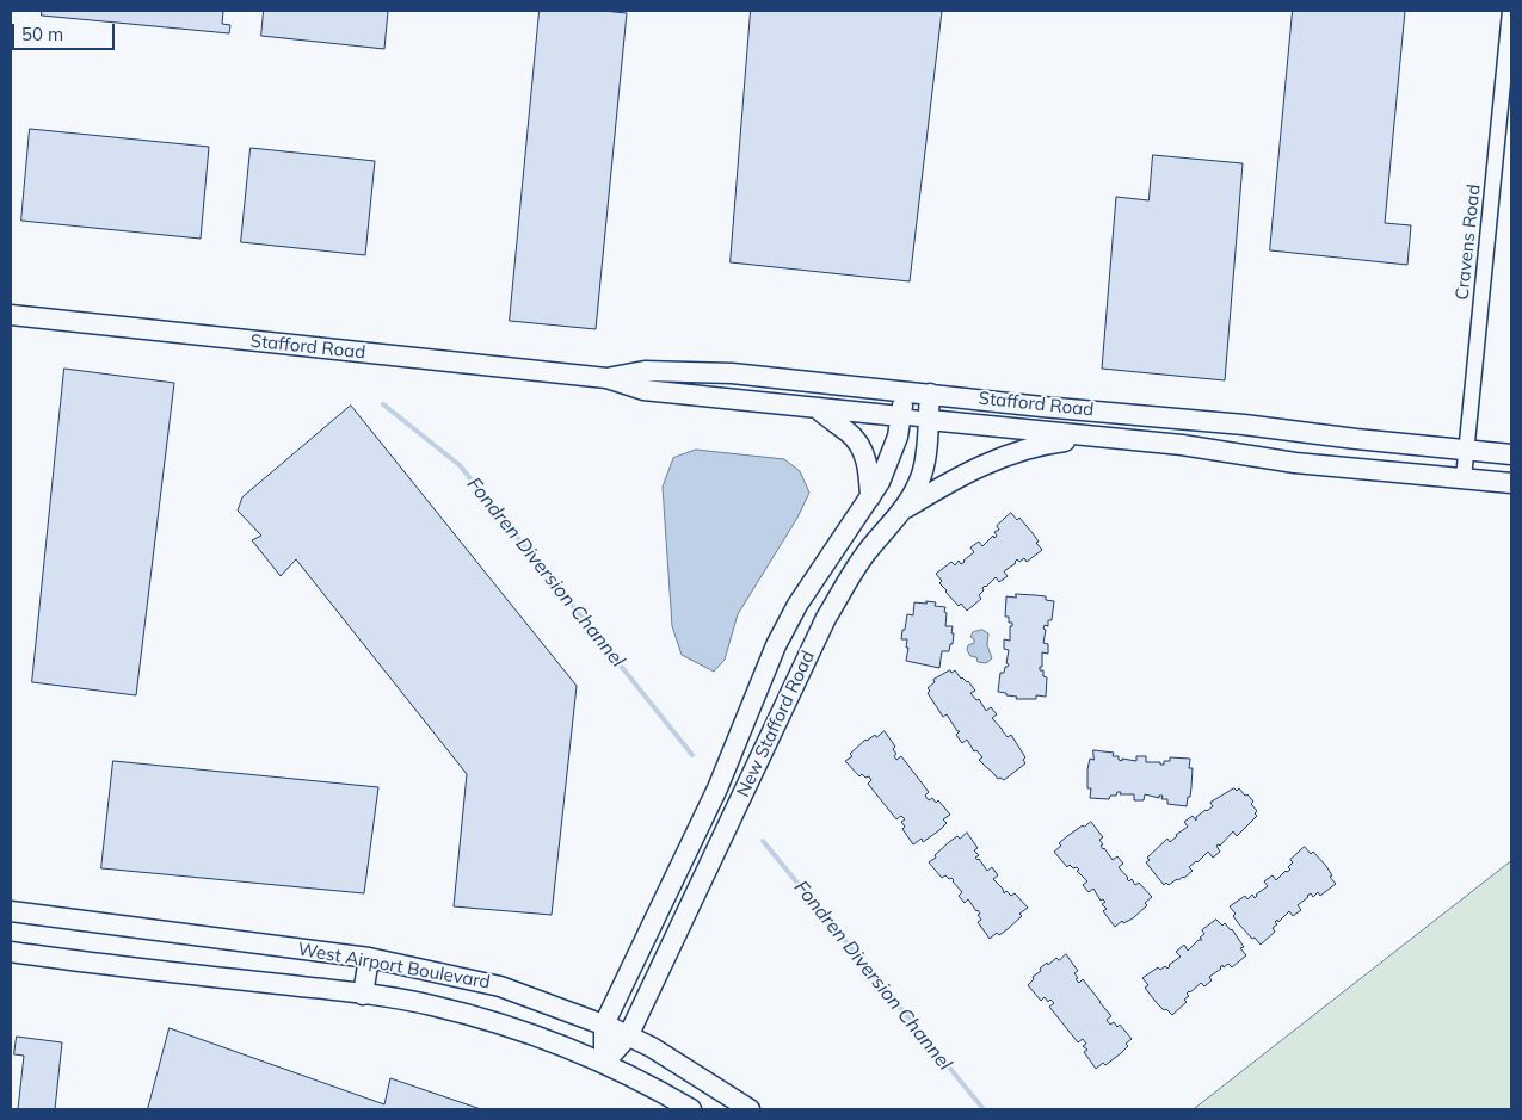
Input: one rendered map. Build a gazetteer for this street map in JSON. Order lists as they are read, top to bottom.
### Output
{
  "streets": {
    "main road": ["Stafford Road", "New Stafford Road", "West Airport Boulevard"],
    "street": ["Cravens Road"]
  },
  "crossings": [
    ["Cravens Road", "Stafford Road"],
    ["Stafford Road", "New Stafford Road"],
    ["New Stafford Road", "West Airport Boulevard"]
  ],
  "water": ["Fondren Diversion Channel"],
  "scale_bar": "50 m"
}
